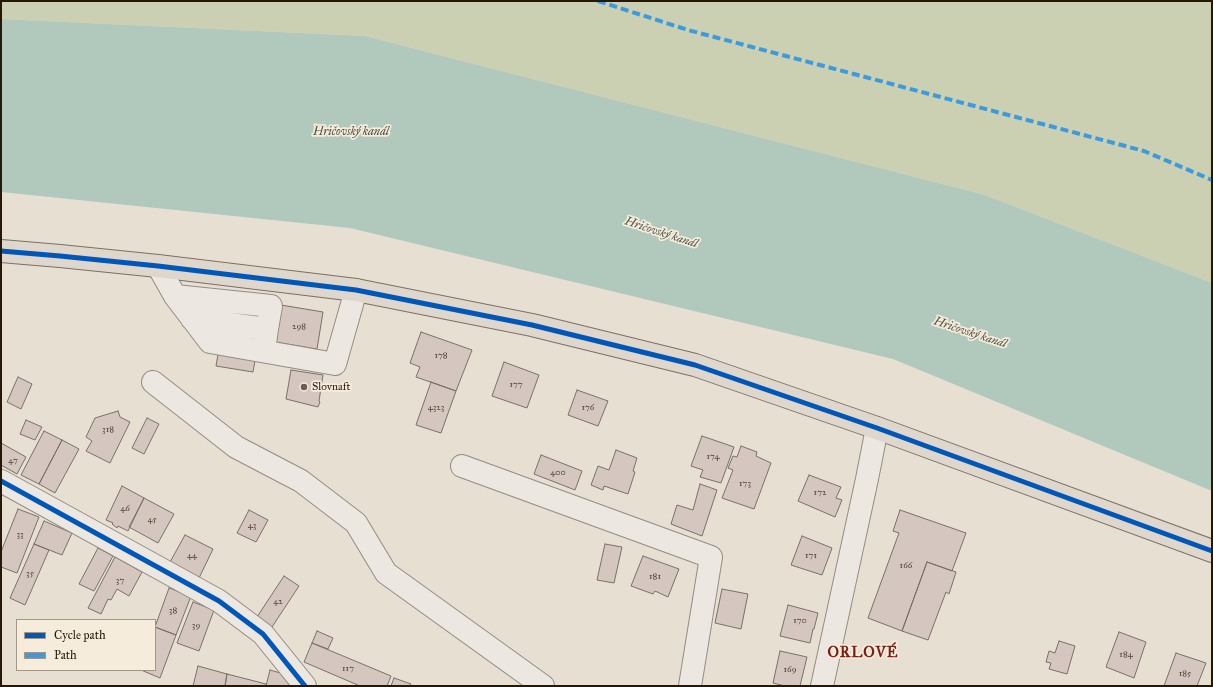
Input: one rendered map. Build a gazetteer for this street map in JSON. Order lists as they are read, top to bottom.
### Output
{
  "districts": ["ORLOVÉ"],
  "water": ["Hričovský kanál"],
  "places": ["Slovnaft"],
  "house_numbers": [
    "298",
    "178",
    "177",
    "4323",
    "176",
    "318",
    "174",
    "47",
    "400",
    "173",
    "172",
    "46",
    "45",
    "43",
    "33",
    "44",
    "171",
    "166",
    "35",
    "181",
    "37",
    "42",
    "38",
    "170",
    "39",
    "184",
    "117",
    "169",
    "185"
  ],
  "legend": ["Cycle path", "Path"]
}
